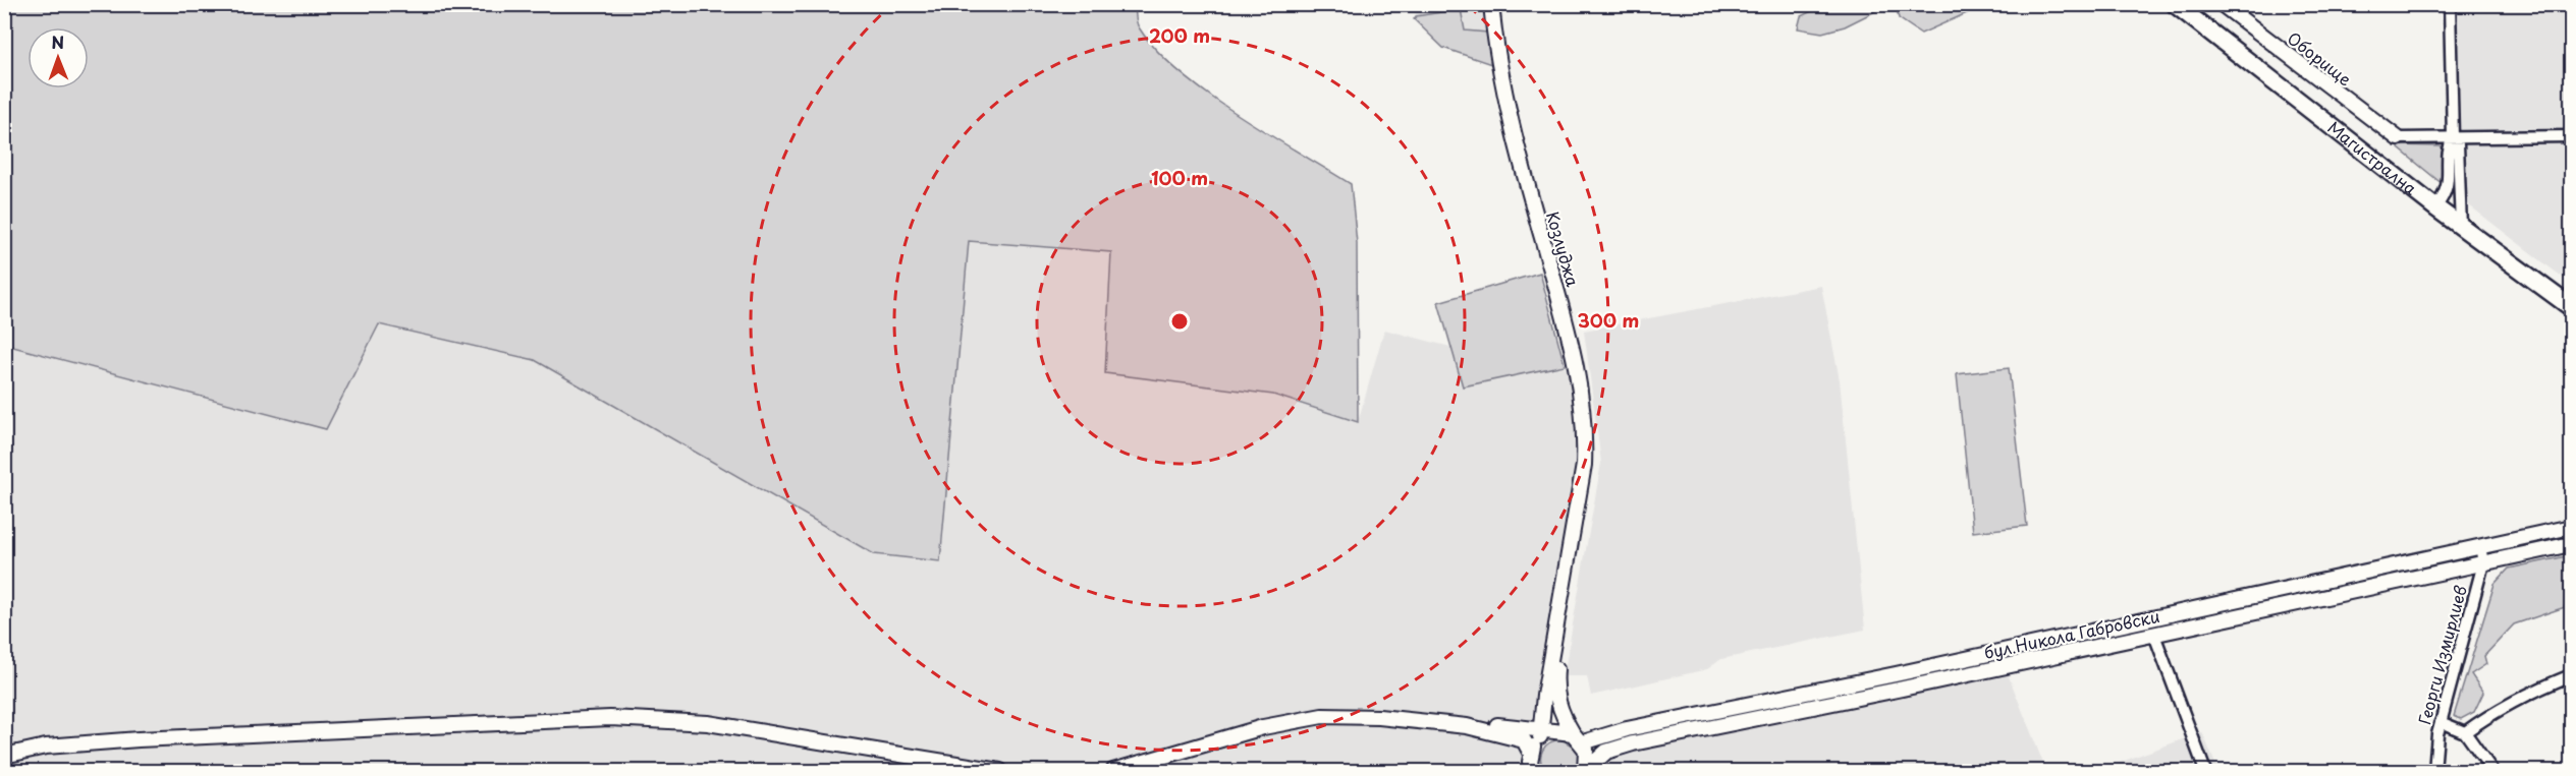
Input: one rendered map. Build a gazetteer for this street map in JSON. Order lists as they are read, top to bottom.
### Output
{
  "streets": {
    "main road": ["Магистрална"],
    "street": [
      "Оборище",
      "Козлуджа",
      "бул.Никола Габровски",
      "Георги Измирлиев"
    ]
  },
  "crossings": [
    ["Козлуджа", "бул.Никола Габровски"],
    ["бул.Никола Габровски", "Георги Измирлиев"]
  ],
  "north": "top",
  "rings": ["200 m", "100 m", "300 m"]
}
